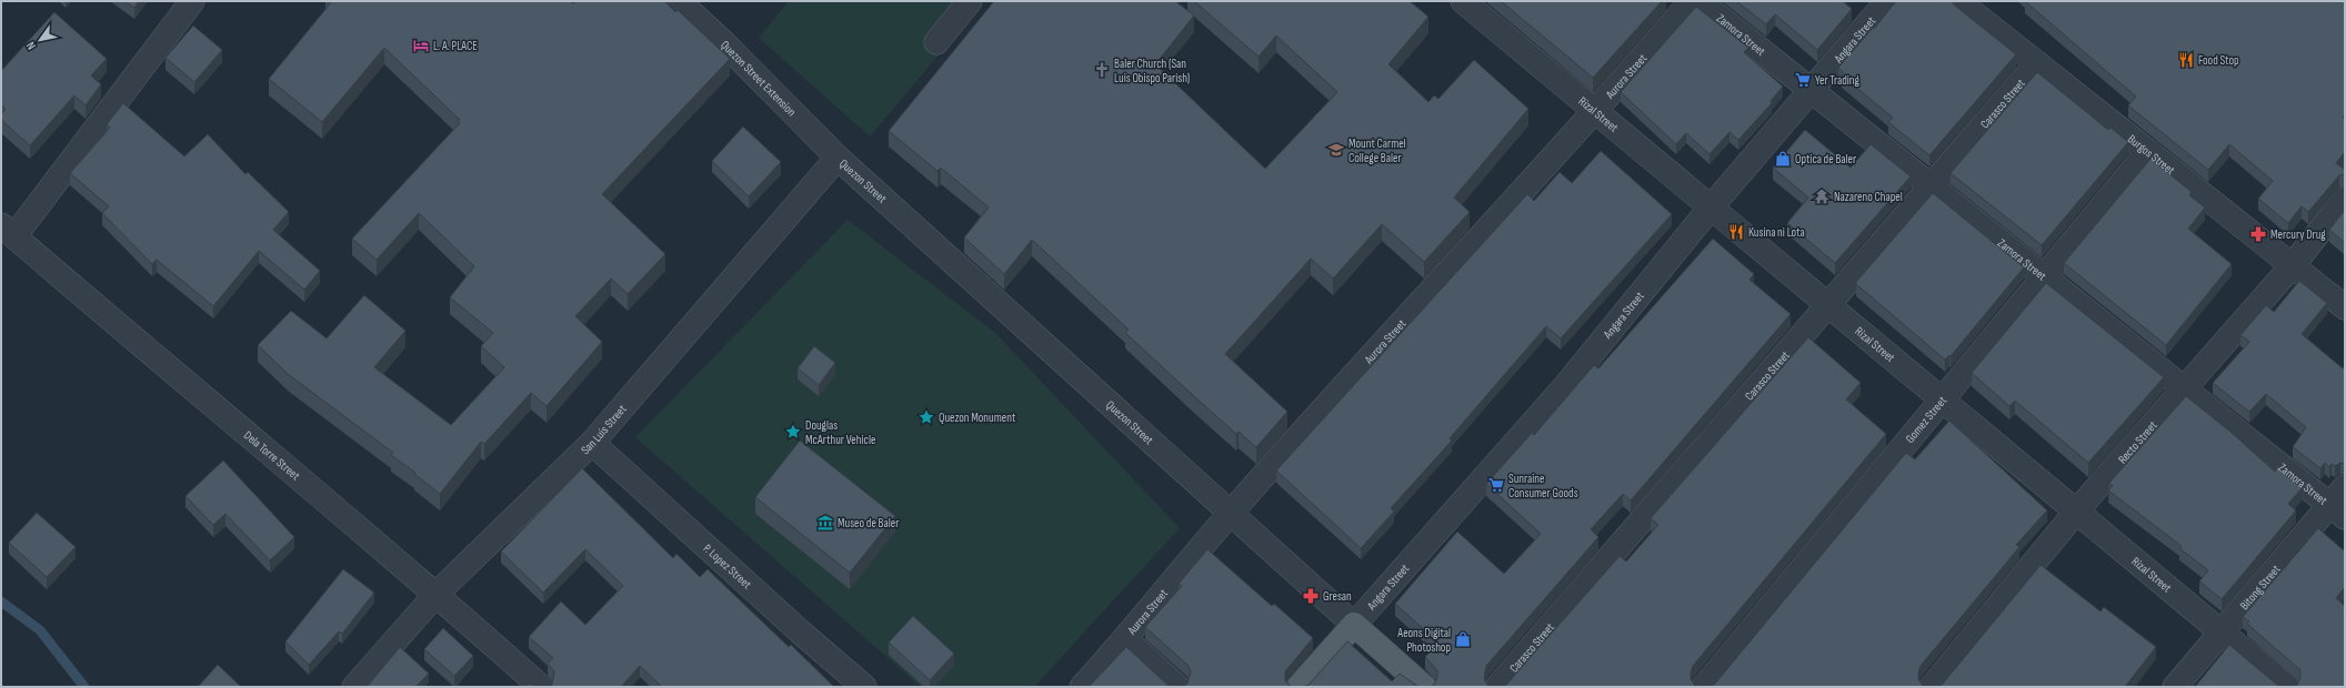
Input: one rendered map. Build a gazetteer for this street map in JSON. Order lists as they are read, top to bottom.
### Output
{
  "streets": {
    "main road": ["Quezon Street"],
    "street": [
      "Zamora Street",
      "Angara Street",
      "Aurora Street",
      "Quezon Street Extension",
      "Carasco Street",
      "Rizal Street",
      "Burgos Street",
      "Gomez Street",
      "San Luis Street",
      "Recto Street",
      "Dela Torre Street",
      "P. Lopez Street",
      "Bitong Street"
    ]
  },
  "crossings": [
    ["Zamora Street", "Angara Street"],
    ["Zamora Street", "Carasco Street"],
    ["Zamora Street", "Gomez Street"],
    ["Zamora Street", "Recto Street"],
    ["Zamora Street", "Bitong Street"],
    ["Angara Street", "Rizal Street"],
    ["Angara Street", "Quezon Street"],
    ["Aurora Street", "Rizal Street"],
    ["Aurora Street", "Quezon Street"],
    ["Quezon Street Extension", "Quezon Street"],
    ["Quezon Street Extension", "San Luis Street"],
    ["Carasco Street", "Rizal Street"],
    ["Carasco Street", "Burgos Street"],
    ["Rizal Street", "Gomez Street"],
    ["Rizal Street", "Recto Street"],
    ["Rizal Street", "Bitong Street"],
    ["Burgos Street", "Gomez Street"],
    ["Burgos Street", "Recto Street"],
    ["Quezon Street", "San Luis Street"],
    ["San Luis Street", "Dela Torre Street"],
    ["San Luis Street", "P. Lopez Street"]
  ],
  "places": {
    "hotel": ["L. A. PLACE"],
    "restaurant": ["Food Stop", "Kusina ni Lota"],
    "church": ["Baler Church (San Luis Obispo Parish)"],
    "supermarket": ["Yer Trading", "Sunraine Consumer Goods"],
    "school or university": ["Mount Carmel College Baler"],
    "shop": ["Optica de Baler", "Aeons Digital Photoshop"],
    "temple": ["Nazareno Chapel"],
    "pharmacy": ["Mercury Drug", "Gresan"],
    "place": ["Quezon Monument", "Douglas McArthur Vehicle"],
    "museum": ["Museo de Baler"]
  },
  "north": "bottom left"
}
